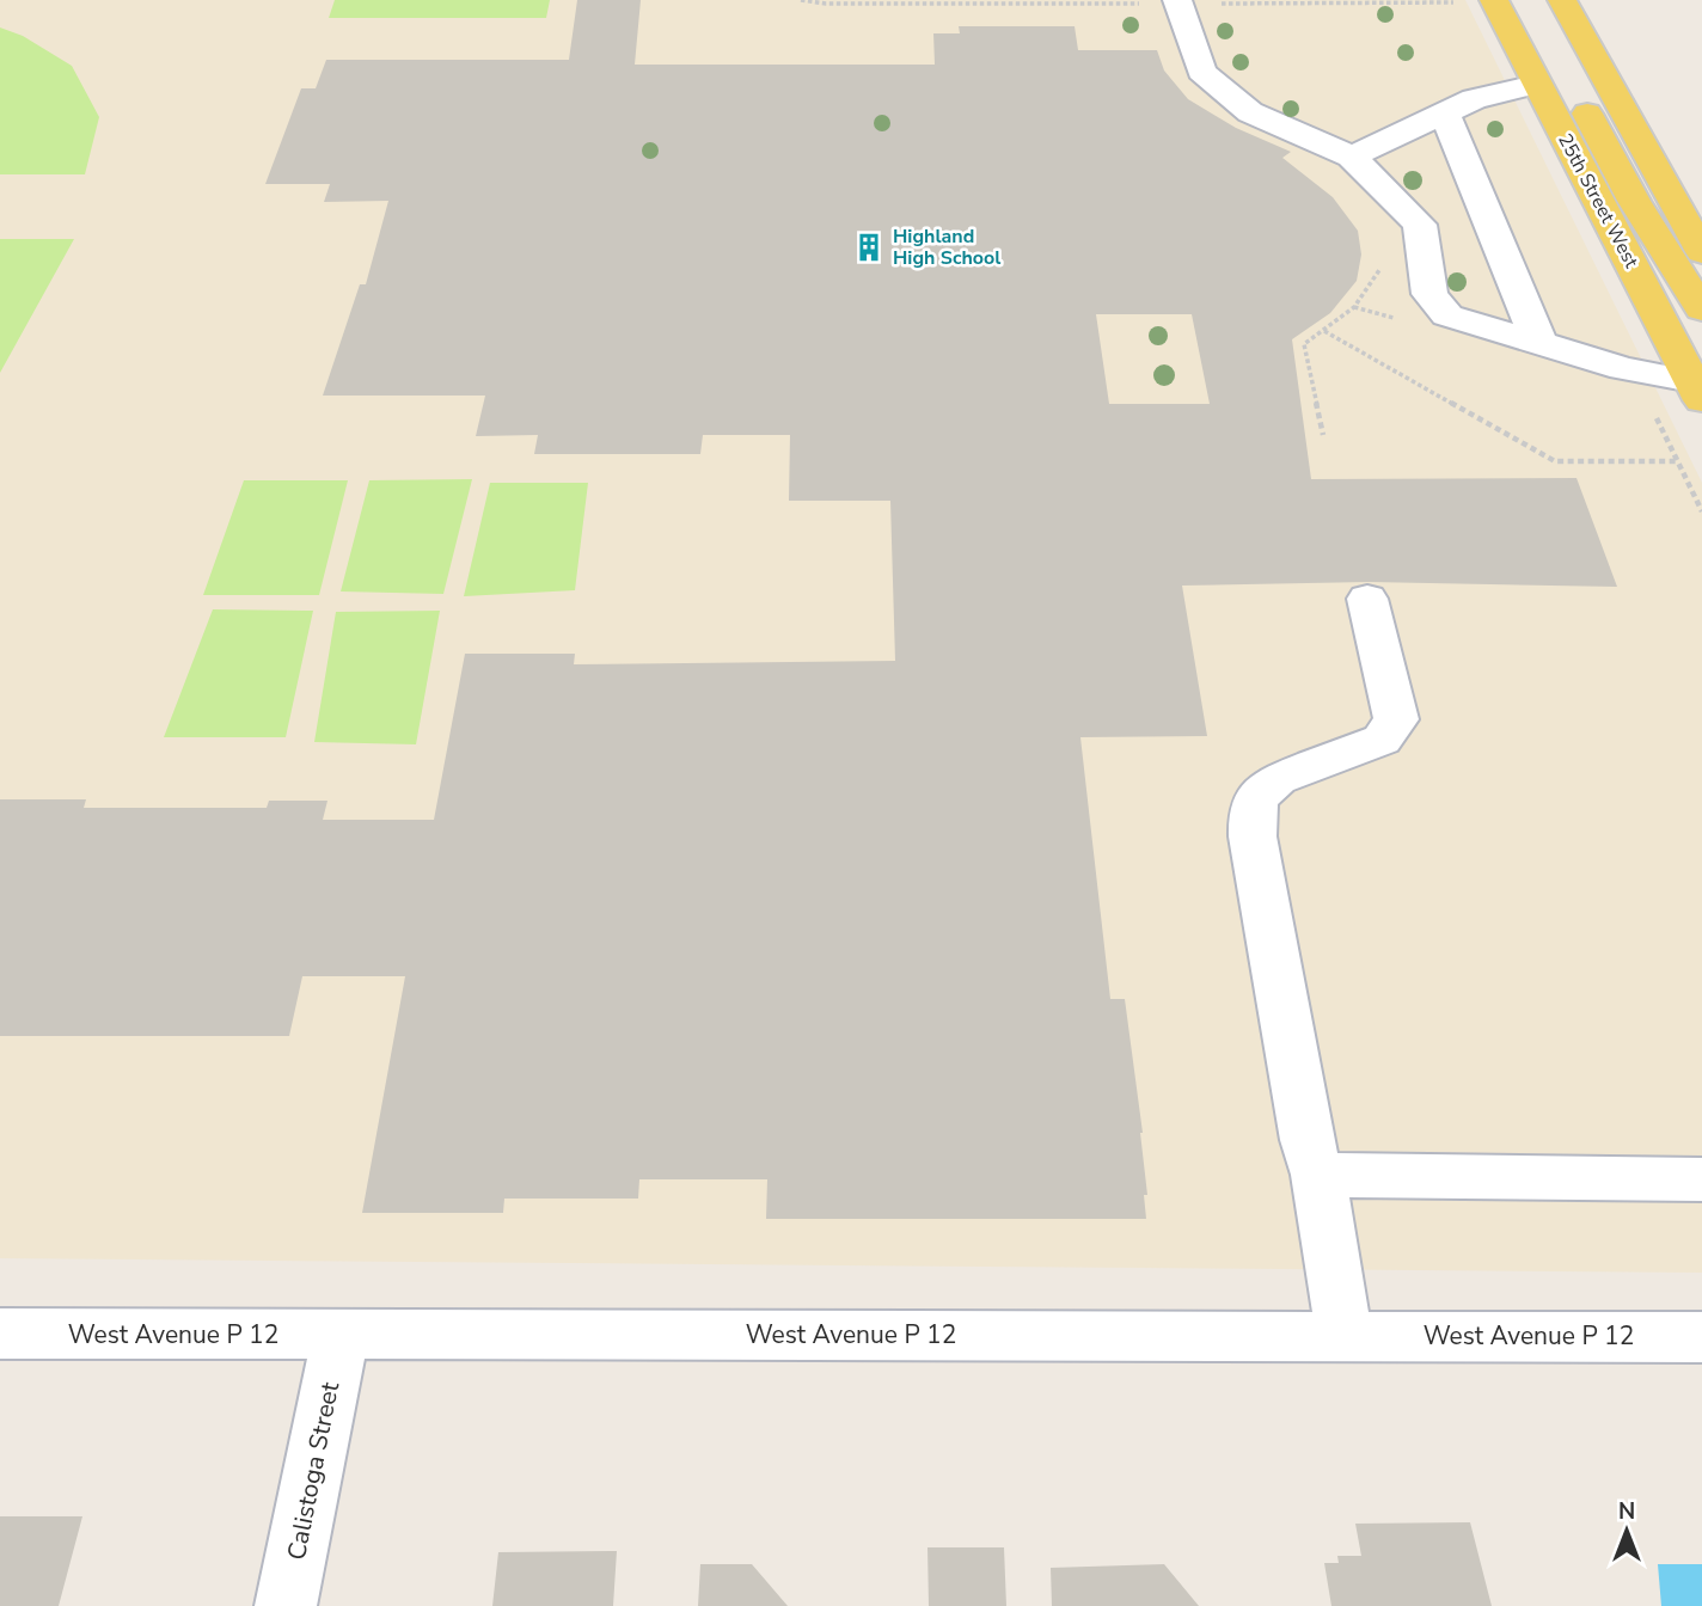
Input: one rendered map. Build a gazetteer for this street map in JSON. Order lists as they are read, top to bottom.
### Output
{
  "streets": {
    "main road": ["25th Street West"],
    "street": ["West Avenue P 12", "Calistoga Street"]
  },
  "crossings": [
    ["West Avenue P 12", "Calistoga Street"]
  ],
  "places": {
    "building": ["Highland High School"]
  },
  "north": "top"
}
